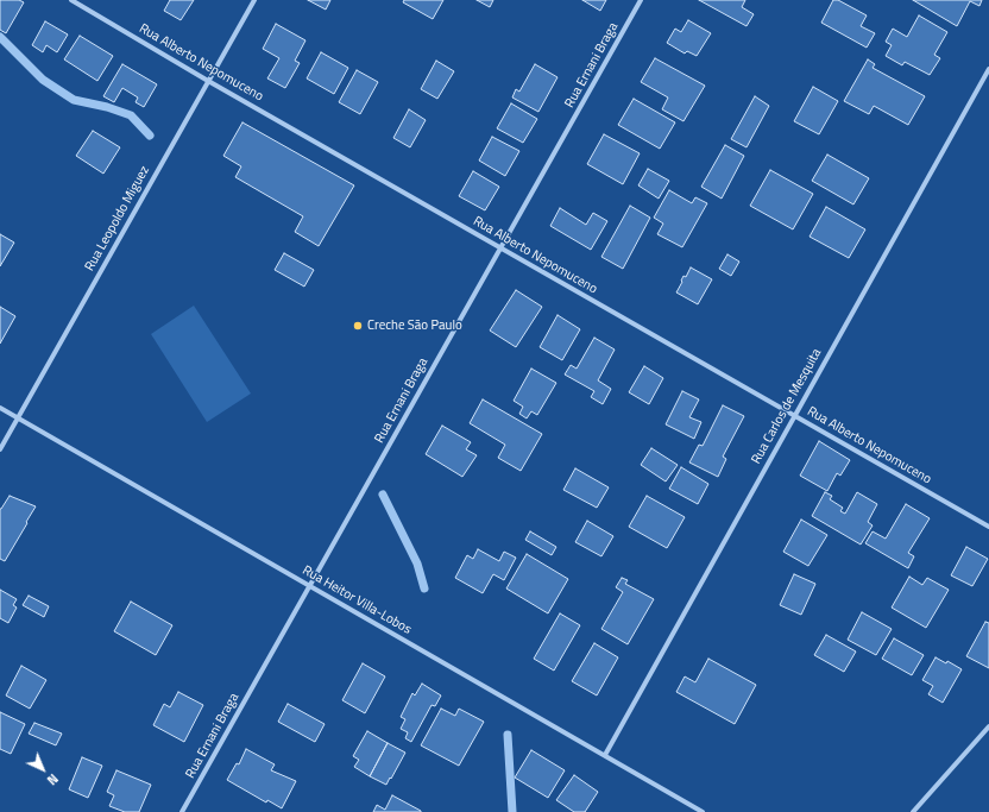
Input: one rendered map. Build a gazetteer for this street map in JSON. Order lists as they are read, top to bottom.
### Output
{
  "streets": {
    "street": [
      "Rua Alberto Nepomuceno",
      "Rua Ernani Braga",
      "Rua Leopoldo Miguez",
      "Rua Carlos de Mesquita",
      "Rua Heitor Villa-Lobos"
    ]
  },
  "crossings": [
    ["Rua Alberto Nepomuceno", "Rua Ernani Braga"],
    ["Rua Alberto Nepomuceno", "Rua Leopoldo Miguez"],
    ["Rua Alberto Nepomuceno", "Rua Carlos de Mesquita"],
    ["Rua Ernani Braga", "Rua Heitor Villa-Lobos"],
    ["Rua Leopoldo Miguez", "Rua Heitor Villa-Lobos"],
    ["Rua Carlos de Mesquita", "Rua Heitor Villa-Lobos"]
  ],
  "places": ["Creche São Paulo"],
  "north": "bottom right"
}
